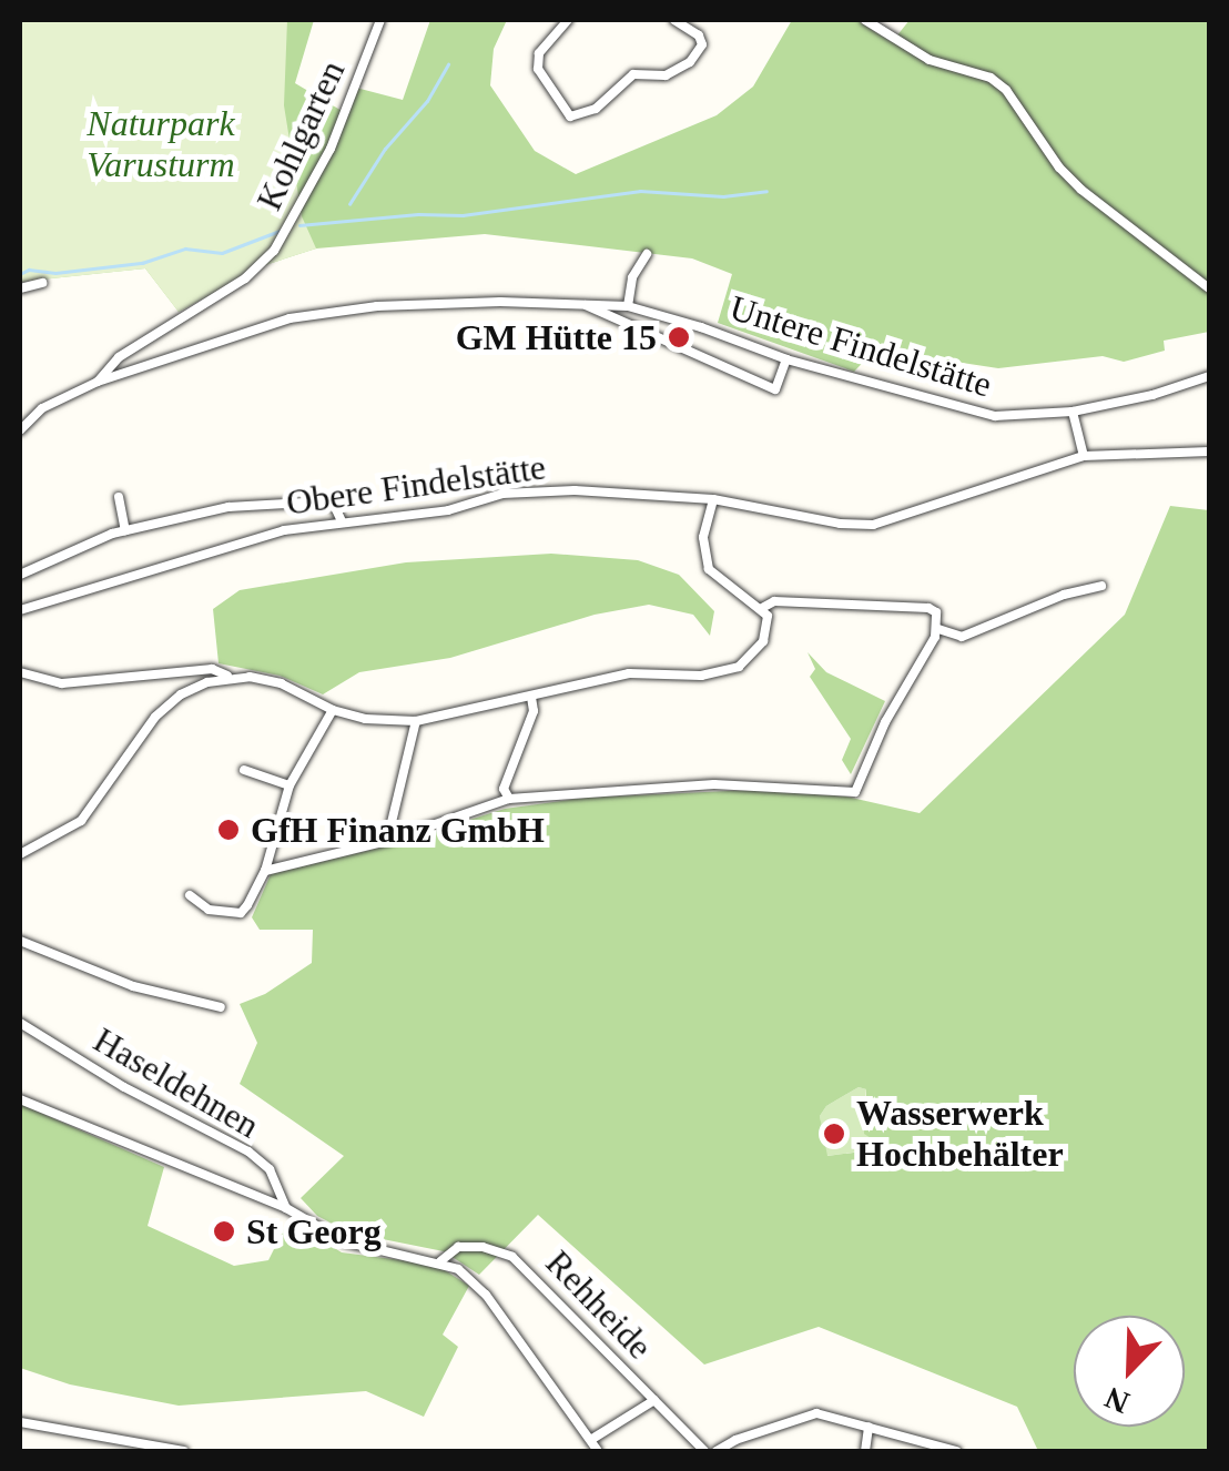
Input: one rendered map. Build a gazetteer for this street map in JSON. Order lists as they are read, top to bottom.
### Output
{
  "streets": {
    "street": [
      "Kohlgarten",
      "Untere Findelstätte",
      "Obere Findelstätte",
      "Haseldehnen",
      "Rehheide"
    ]
  },
  "crossings": [
    ["Kohlgarten", "Untere Findelstätte"]
  ],
  "parks": ["Naturpark Varusturm"],
  "places": [
    "GM Hütte 15",
    "GfH Finanz GmbH",
    "Wasserwerk Hochbehälter",
    "St Georg"
  ],
  "north": "bottom left"
}
